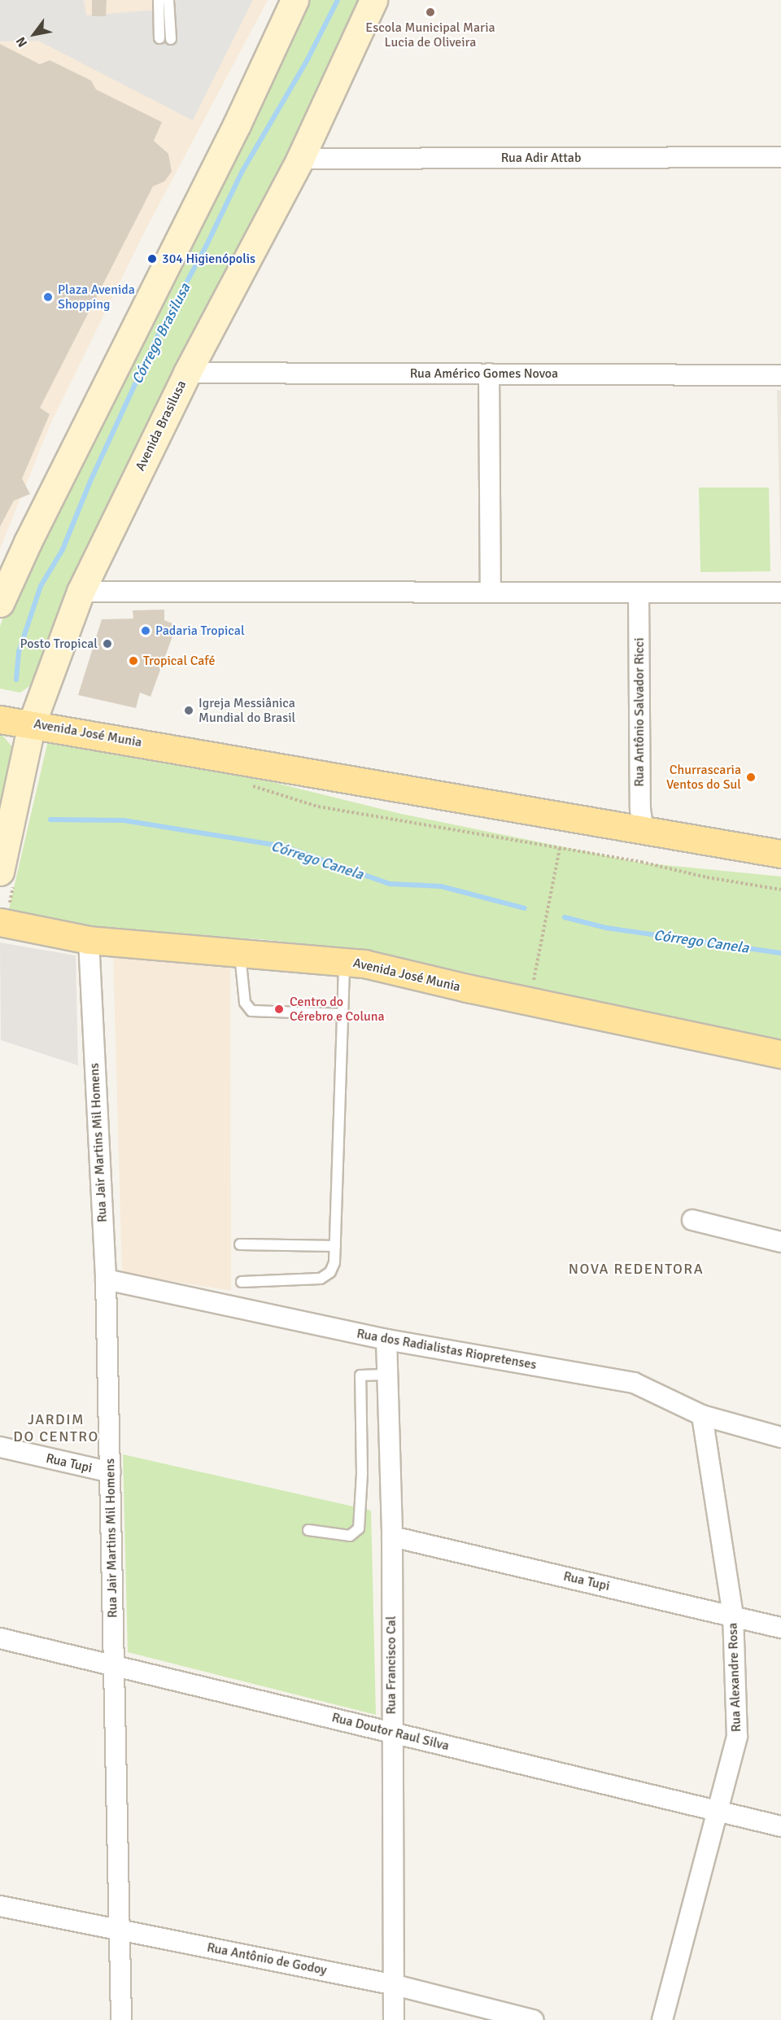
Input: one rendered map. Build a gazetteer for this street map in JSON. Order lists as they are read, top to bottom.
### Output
{
  "streets": {
    "main road": ["Avenida Brasilusa", "Avenida José Munia"],
    "street": [
      "Rua Adir Attab",
      "Rua Américo Gomes Novoa",
      "Rua Antônio Salvador Ricci",
      "Rua Jair Martins Mil Homens",
      "Rua dos Radialistas Riopretenses",
      "Rua Tupi",
      "Rua Francisco Cal",
      "Rua Alexandre Rosa",
      "Rua Doutor Raul Silva",
      "Rua Antônio de Godoy"
    ]
  },
  "crossings": [
    ["Rua Adir Attab", "Avenida Brasilusa"],
    ["Rua Américo Gomes Novoa", "Avenida Brasilusa"],
    ["Avenida Brasilusa", "Avenida José Munia"],
    ["Rua Antônio Salvador Ricci", "Avenida José Munia"],
    ["Avenida José Munia", "Rua Jair Martins Mil Homens"],
    ["Rua Jair Martins Mil Homens", "Rua dos Radialistas Riopretenses"],
    ["Rua Jair Martins Mil Homens", "Rua Tupi"],
    ["Rua Jair Martins Mil Homens", "Rua Doutor Raul Silva"],
    ["Rua Jair Martins Mil Homens", "Rua Antônio de Godoy"],
    ["Rua dos Radialistas Riopretenses", "Rua Francisco Cal"],
    ["Rua dos Radialistas Riopretenses", "Rua Alexandre Rosa"],
    ["Rua Tupi", "Rua Francisco Cal"],
    ["Rua Tupi", "Rua Alexandre Rosa"],
    ["Rua Francisco Cal", "Rua Doutor Raul Silva"],
    ["Rua Francisco Cal", "Rua Antônio de Godoy"],
    ["Rua Alexandre Rosa", "Rua Doutor Raul Silva"]
  ],
  "districts": ["NOVA REDENTORA", "JARDIM DO CENTRO"],
  "water": ["Córrego Brasilusa", "Córrego Canela"],
  "places": [
    "Escola Municipal Maria Lucia de Oliveira",
    "304 Higienópolis",
    "Plaza Avenida Shopping",
    "Padaria Tropical",
    "Posto Tropical",
    "Tropical Café",
    "Igreja Messiânica Mundial do Brasil",
    "Churrascaria Ventos do Sul",
    "Centro do Cérebro e Coluna"
  ],
  "north": "bottom left"
}
